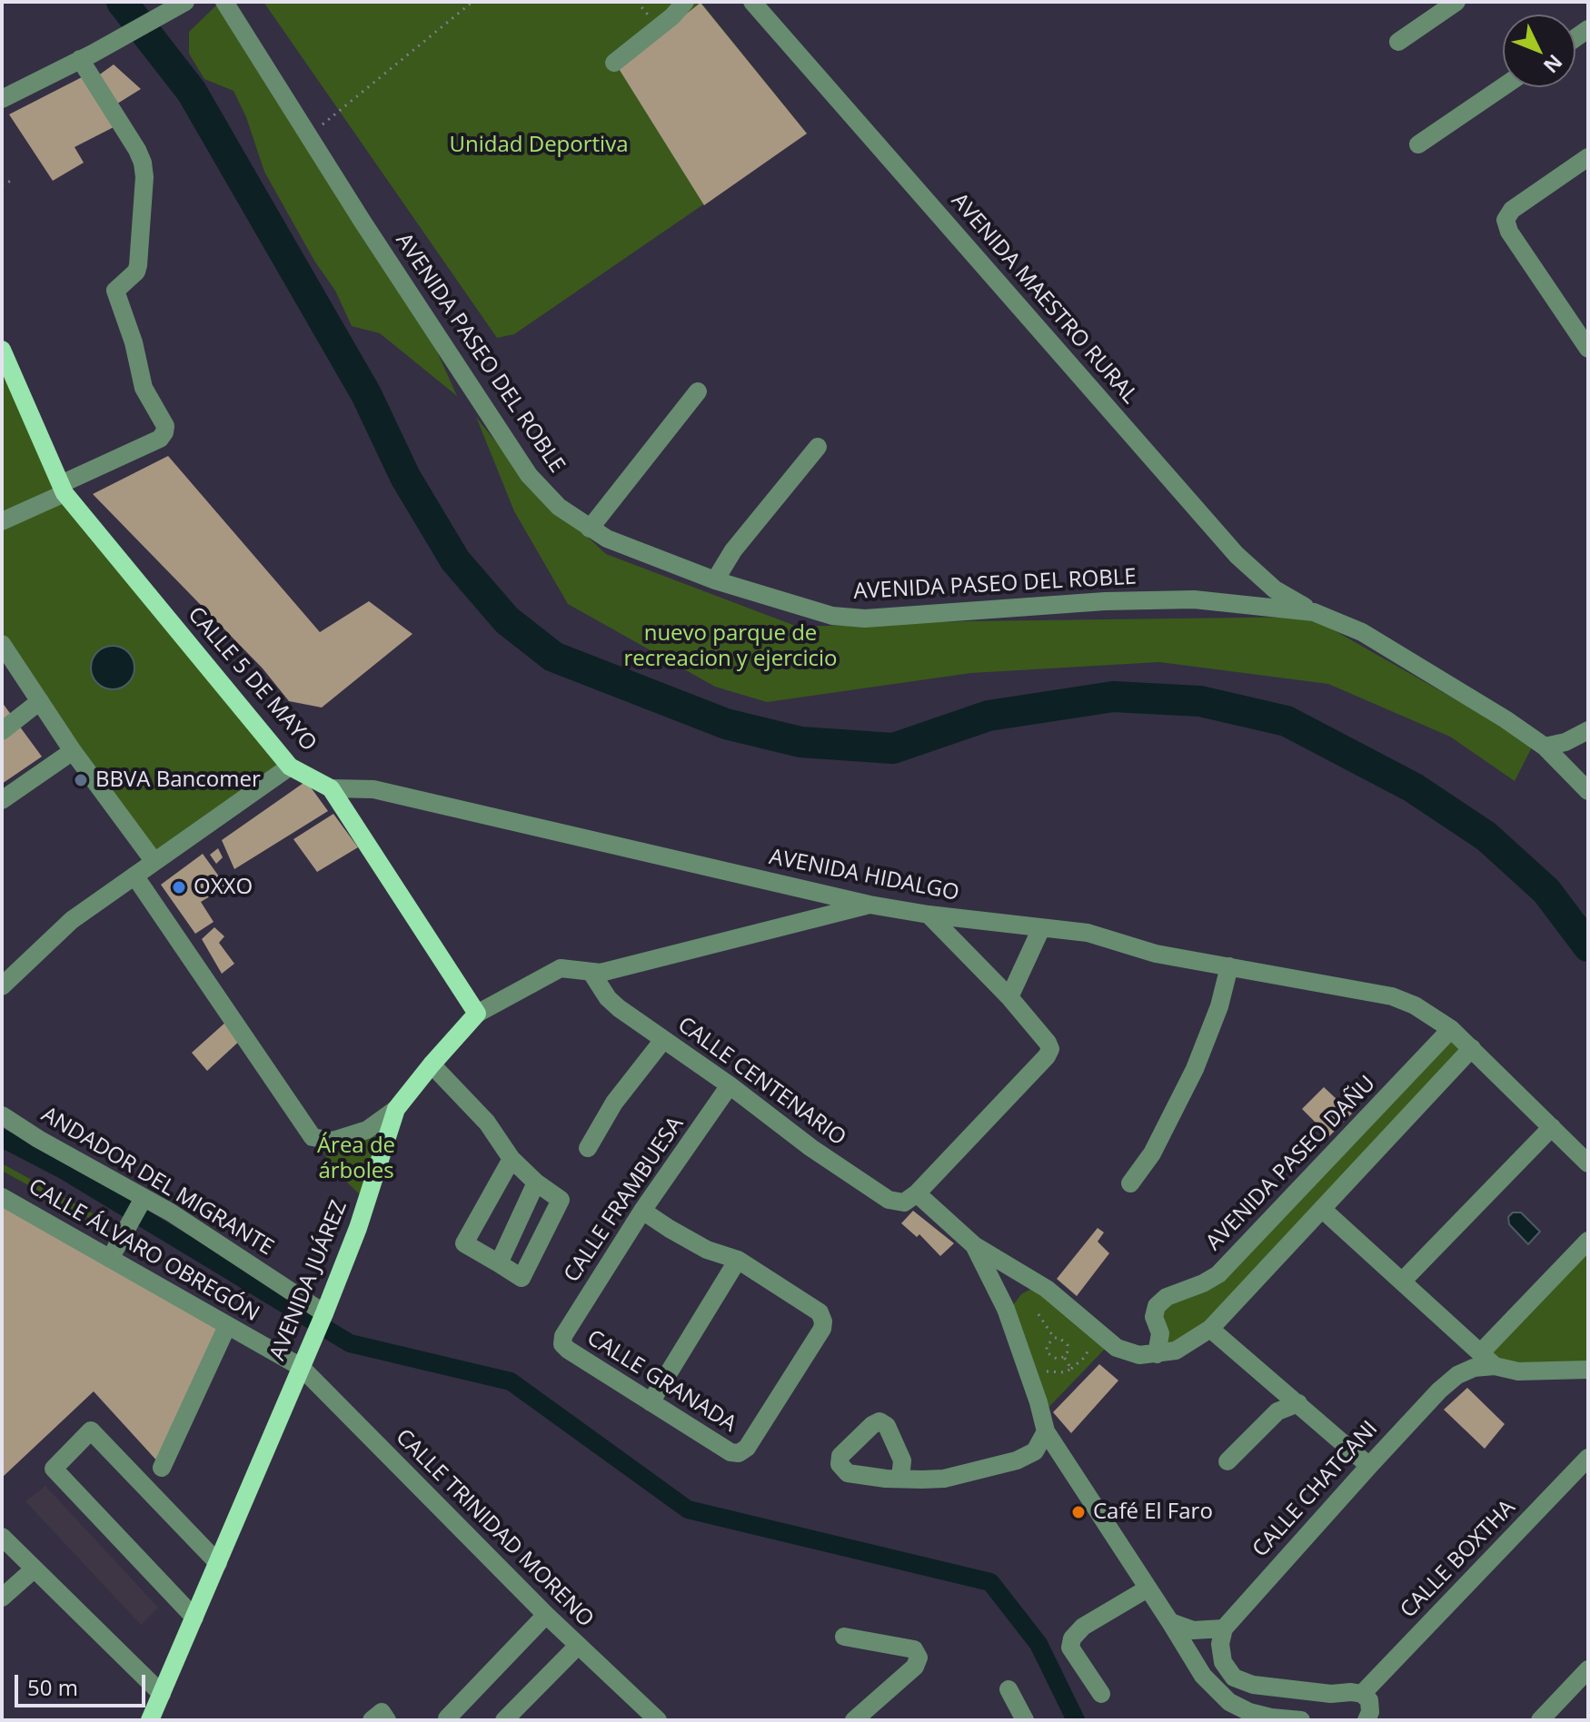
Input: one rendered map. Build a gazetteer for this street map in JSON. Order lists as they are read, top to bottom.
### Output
{
  "streets": {
    "main road": ["CALLE 5 DE MAYO", "AVENIDA JUÁREZ"],
    "street": [
      "AVENIDA MAESTRO RURAL",
      "AVENIDA PASEO DEL ROBLE",
      "AVENIDA HIDALGO",
      "CALLE CENTENARIO",
      "AVENIDA PASEO DAÑU",
      "ANDADOR DEL MIGRANTE",
      "CALLE FRAMBUESA",
      "CALLE ÁLVARO OBREGÓN",
      "CALLE GRANADA",
      "CALLE CHATCANI",
      "CALLE TRINIDAD MORENO",
      "CALLE BOXTHA"
    ]
  },
  "crossings": [
    ["AVENIDA MAESTRO RURAL", "AVENIDA PASEO DEL ROBLE"],
    ["CALLE 5 DE MAYO", "AVENIDA HIDALGO"],
    ["CALLE 5 DE MAYO", "AVENIDA JUÁREZ"],
    ["AVENIDA HIDALGO", "AVENIDA PASEO DAÑU"],
    ["AVENIDA HIDALGO", "AVENIDA JUÁREZ"],
    ["CALLE CENTENARIO", "CALLE FRAMBUESA"],
    ["CALLE CENTENARIO", "AVENIDA JUÁREZ"],
    ["ANDADOR DEL MIGRANTE", "AVENIDA JUÁREZ"],
    ["CALLE FRAMBUESA", "CALLE GRANADA"],
    ["CALLE ÁLVARO OBREGÓN", "AVENIDA JUÁREZ"],
    ["CALLE ÁLVARO OBREGÓN", "CALLE TRINIDAD MORENO"],
    ["AVENIDA JUÁREZ", "CALLE TRINIDAD MORENO"]
  ],
  "parks": ["Unidad Deportiva", "nuevo parque de recreacion y ejercicio", "Área de árboles"],
  "places": ["BBVA Bancomer", "OXXO", "Café El Faro"],
  "scale_bar": "50 m",
  "north": "bottom right"
}
